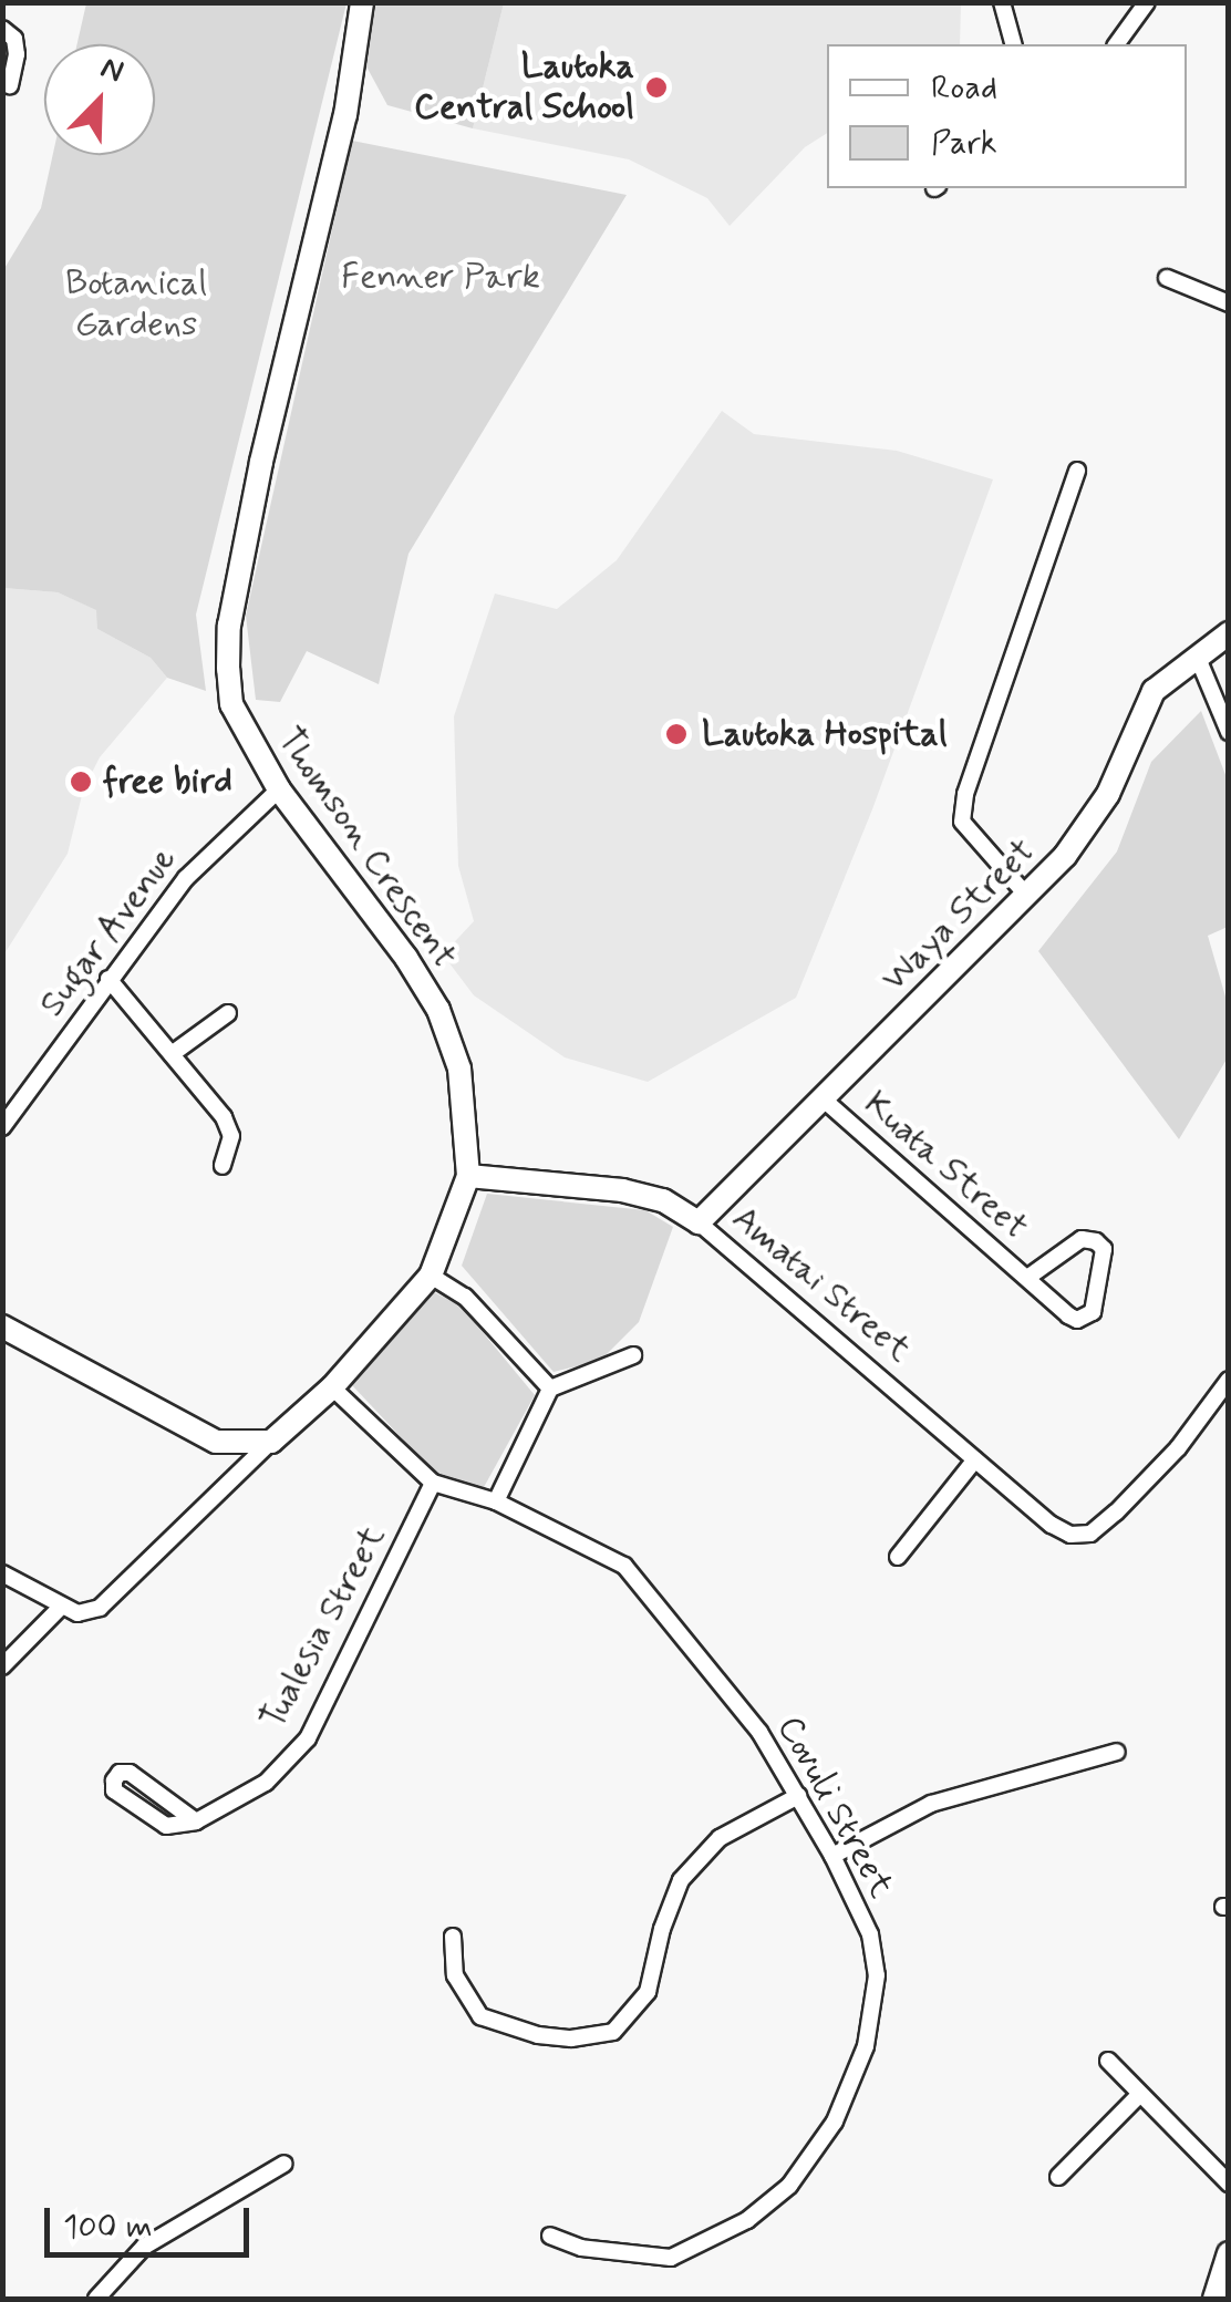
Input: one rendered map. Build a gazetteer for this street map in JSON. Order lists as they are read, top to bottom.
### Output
{
  "streets": {
    "main road": ["Thomson Crescent", "Waya Street", "Amatai Street"],
    "street": [
      "Sugar Avenue",
      "Kuata Street",
      "Tualesia Street",
      "Covuli Street"
    ]
  },
  "crossings": [
    ["Thomson Crescent", "Sugar Avenue"],
    ["Thomson Crescent", "Amatai Street"],
    ["Thomson Crescent", "Covuli Street"],
    ["Waya Street", "Kuata Street"],
    ["Waya Street", "Amatai Street"],
    ["Tualesia Street", "Covuli Street"]
  ],
  "parks": ["Fenner Park", "Botanical Gardens"],
  "places": ["Lautoka Central School", "Lautoka Hospital", "free bird"],
  "legend": ["Road", "Park"],
  "scale_bar": "100 m",
  "north": "top right"
}
